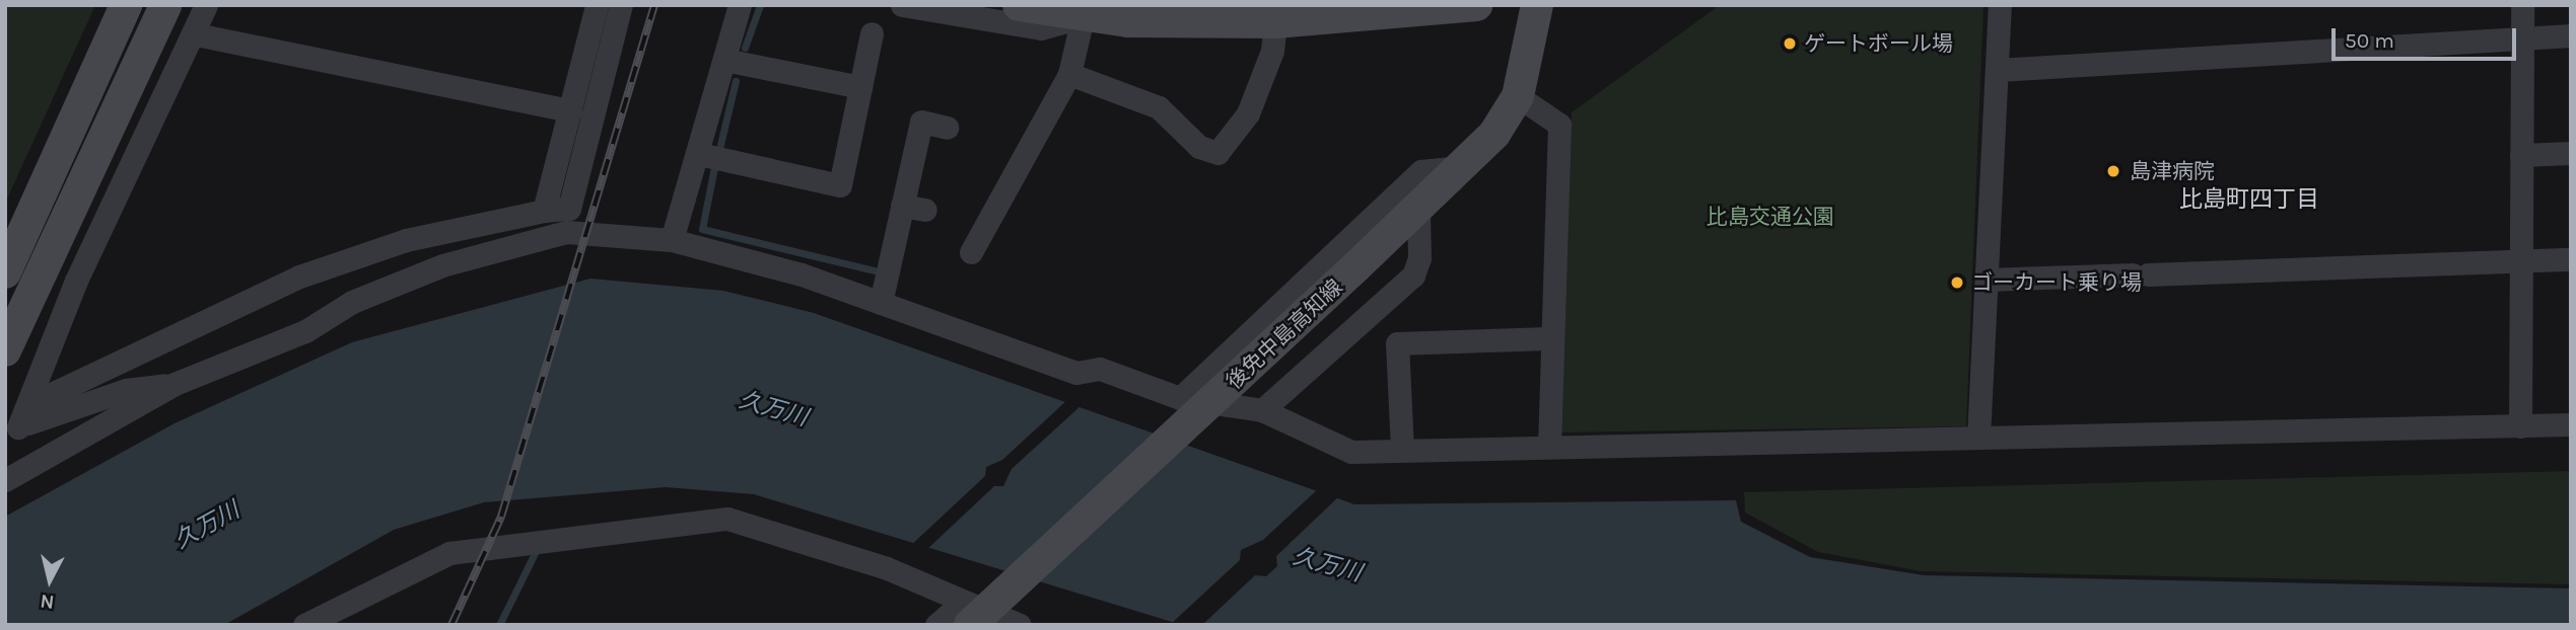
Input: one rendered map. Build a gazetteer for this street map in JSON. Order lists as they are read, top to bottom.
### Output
{
  "streets": {
    "street": ["後免中島高知線"]
  },
  "districts": ["比島町四丁目"],
  "water": ["久万川"],
  "parks": ["比島交通公園"],
  "places": ["ゲートボール場", "島津病院", "ゴーカート乗り場"],
  "scale_bar": "50 m",
  "north": "bottom"
}
